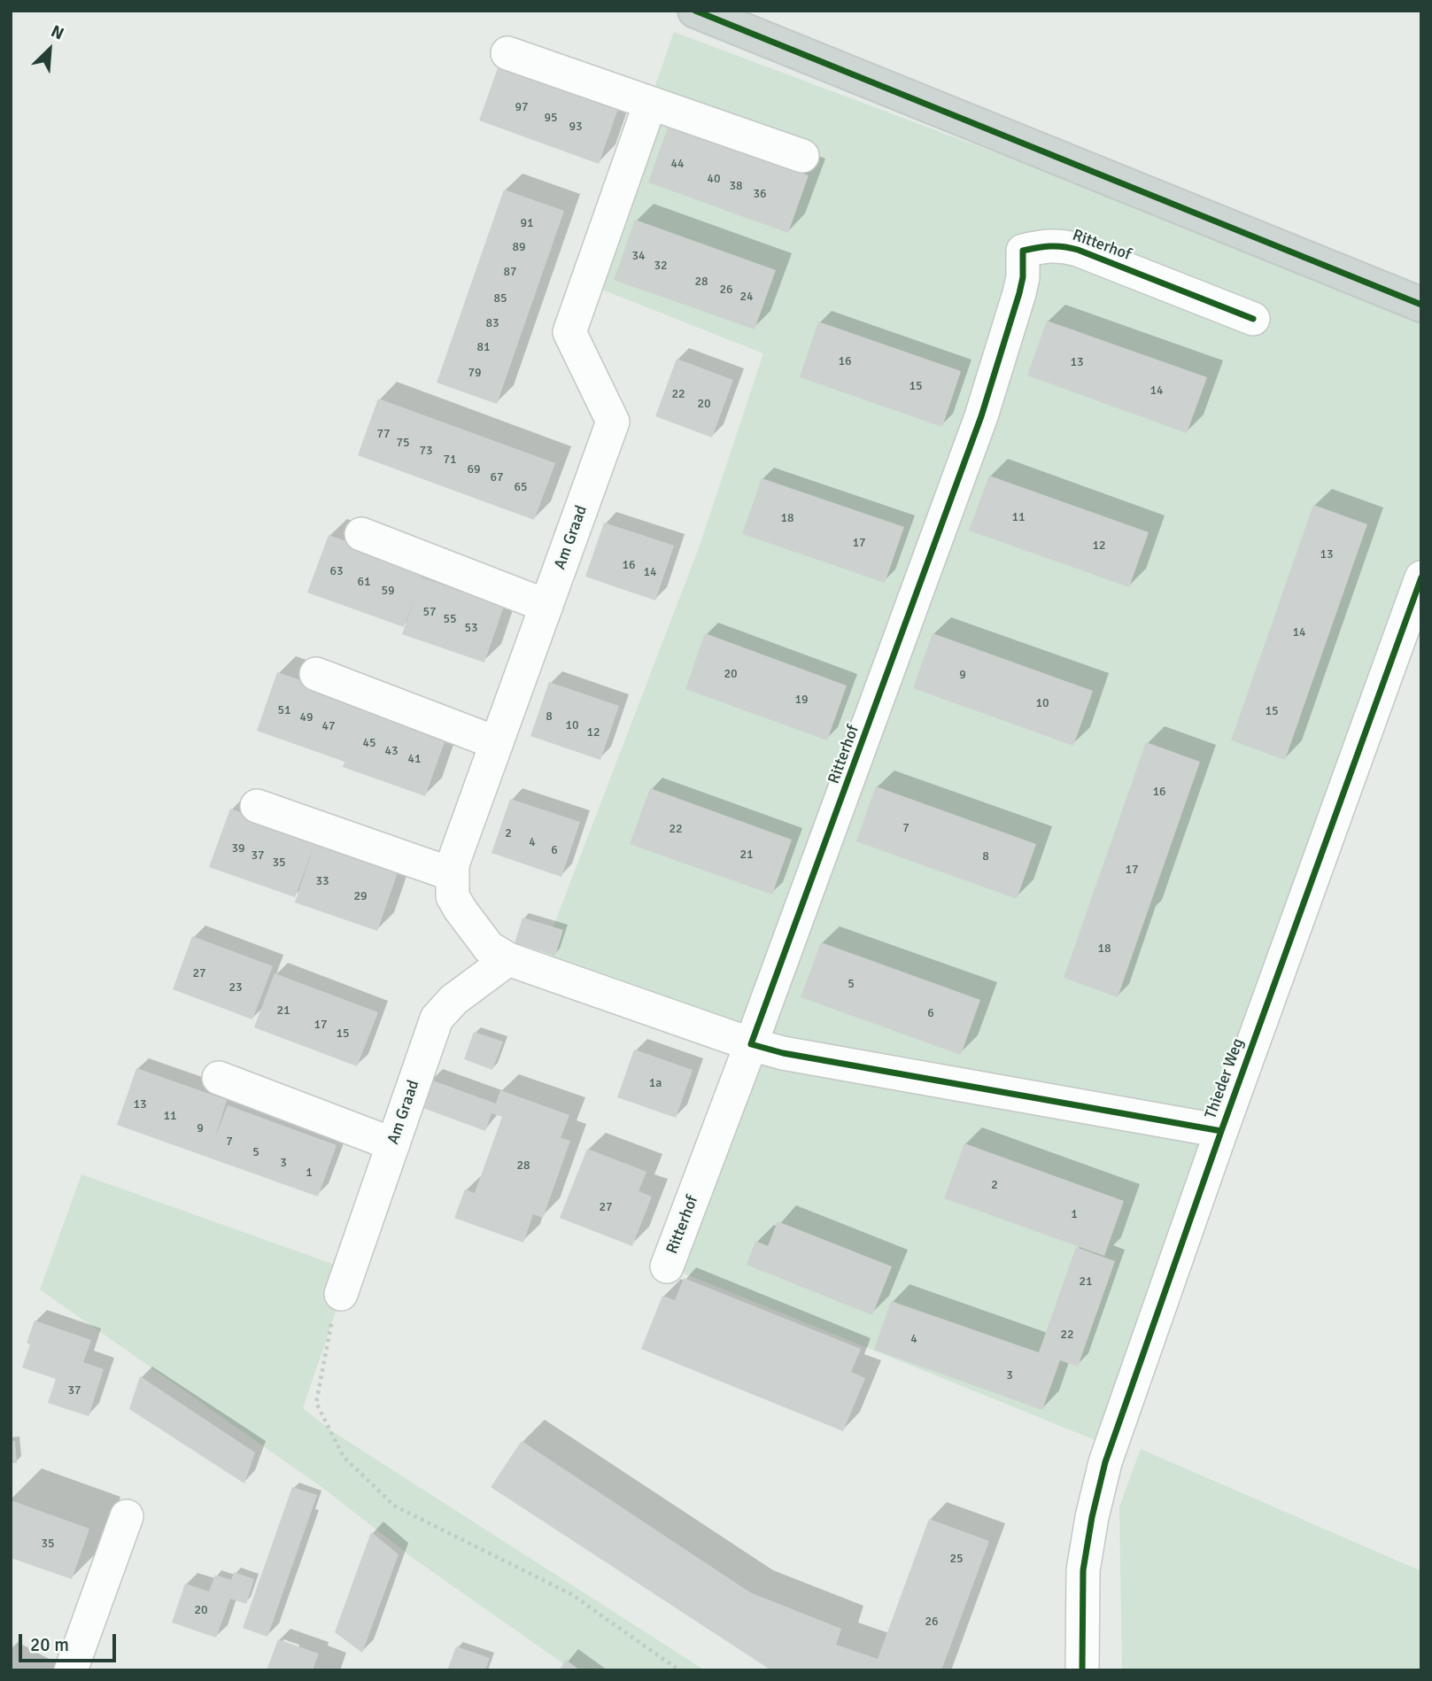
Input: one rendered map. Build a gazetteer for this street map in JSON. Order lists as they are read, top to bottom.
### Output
{
  "streets": {
    "street": ["Ritterhof", "Am Graad", "Thieder Weg"]
  },
  "crossings": [
    ["Ritterhof", "Am Graad"]
  ],
  "house_numbers": [
    "97",
    "95",
    "93",
    "44",
    "40",
    "38",
    "36",
    "91",
    "89",
    "34",
    "32",
    "87",
    "28",
    "26",
    "24",
    "85",
    "83",
    "81",
    "16",
    "13",
    "79",
    "15",
    "14",
    "22",
    "20",
    "77",
    "75",
    "73",
    "71",
    "69",
    "67",
    "65",
    "11",
    "18",
    "17",
    "12",
    "13",
    "16",
    "63",
    "14",
    "61",
    "59",
    "57",
    "55",
    "53",
    "14",
    "20",
    "9",
    "19",
    "10",
    "51",
    "15",
    "8",
    "49",
    "10",
    "47",
    "12",
    "45",
    "43",
    "41",
    "16",
    "7",
    "22",
    "2",
    "4",
    "39",
    "6",
    "21",
    "37",
    "8",
    "35",
    "17",
    "33",
    "29",
    "18",
    "27",
    "5",
    "23",
    "21",
    "6",
    "17",
    "15",
    "1a",
    "13",
    "11",
    "9",
    "7",
    "5",
    "3",
    "28",
    "1",
    "2",
    "27",
    "1",
    "21",
    "22",
    "4",
    "3",
    "37",
    "35",
    "25",
    "20",
    "26"
  ],
  "scale_bar": "20 m",
  "north": "top right"
}
